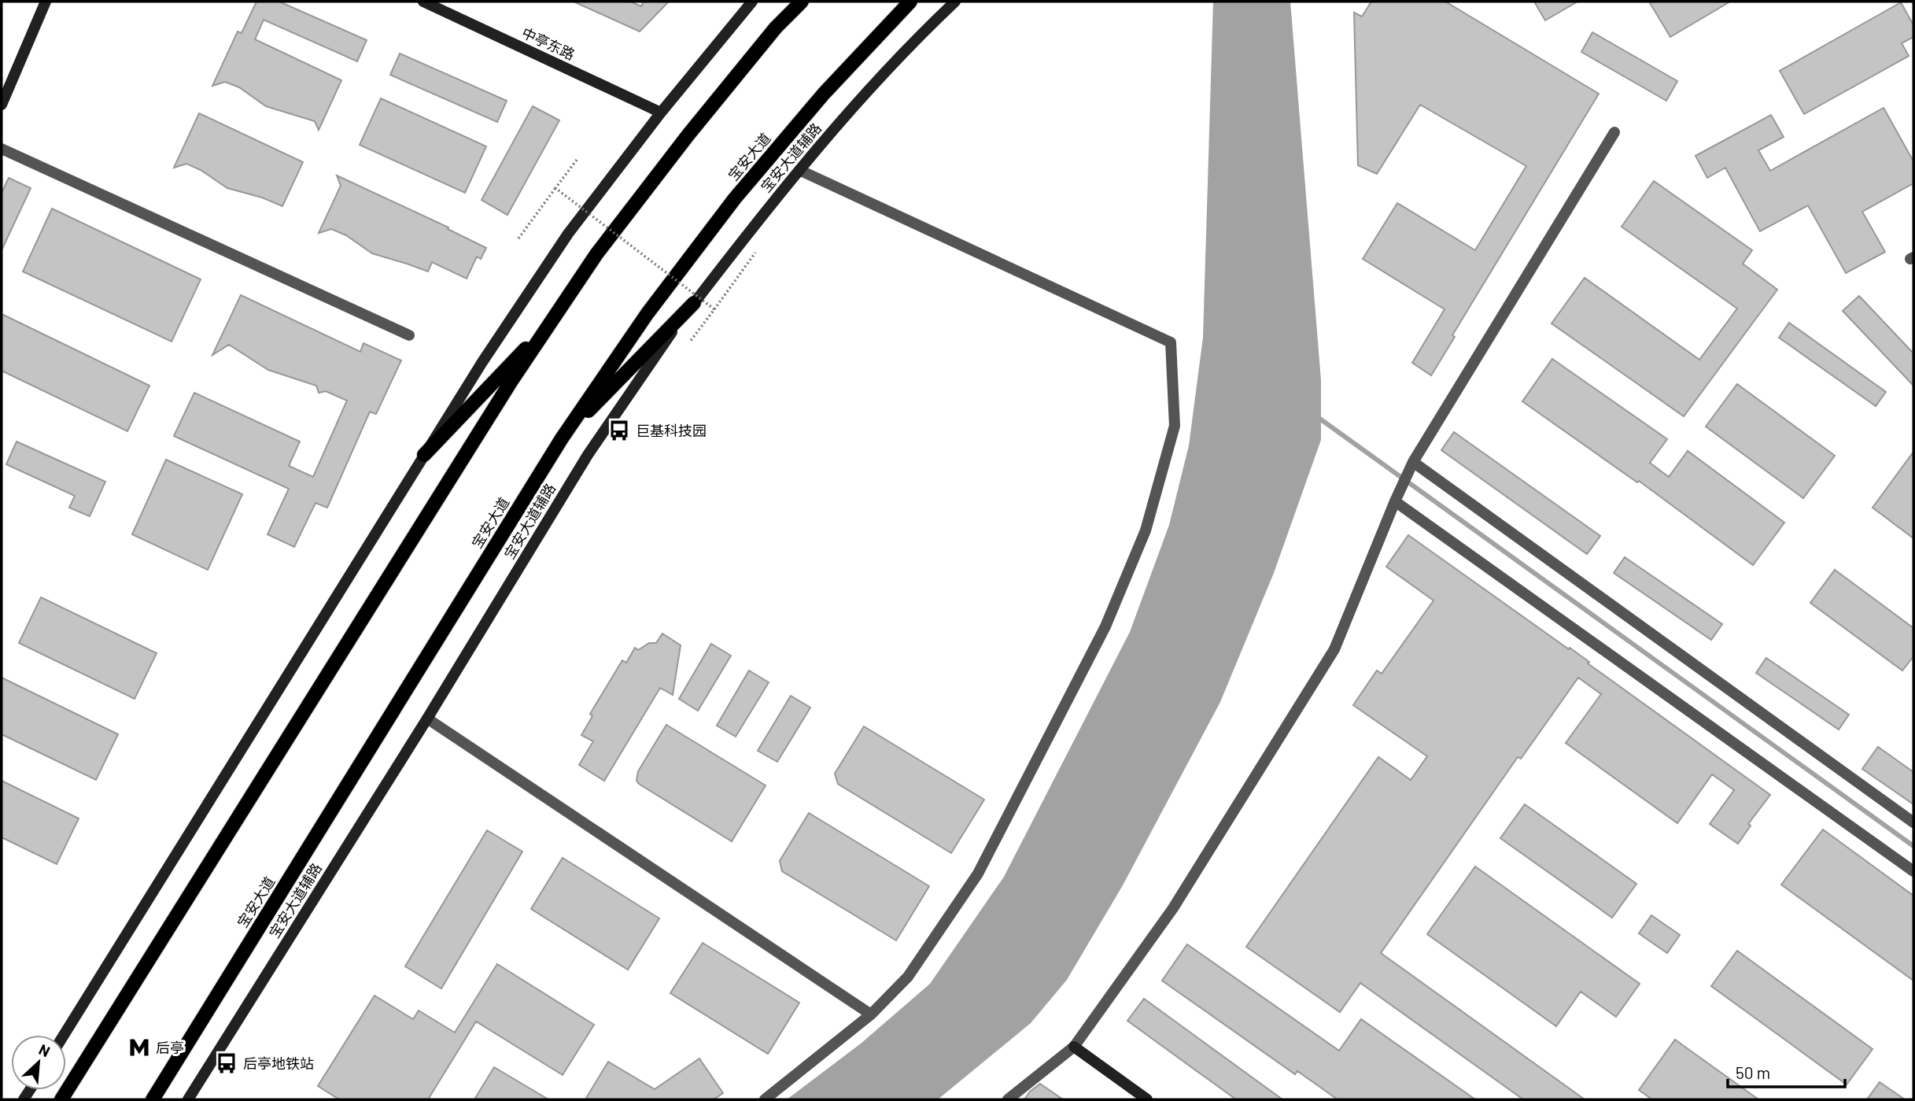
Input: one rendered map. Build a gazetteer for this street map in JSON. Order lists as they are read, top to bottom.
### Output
{
  "streets": {
    "main road": ["中亭东路", "宝安大道", "宝安大道辅路"]
  },
  "places": {
    "bus stop": ["巨基科技园", "后亭地铁站"],
    "metro station": ["后亭"]
  },
  "scale_bar": "50 m",
  "north": "top right"
}
